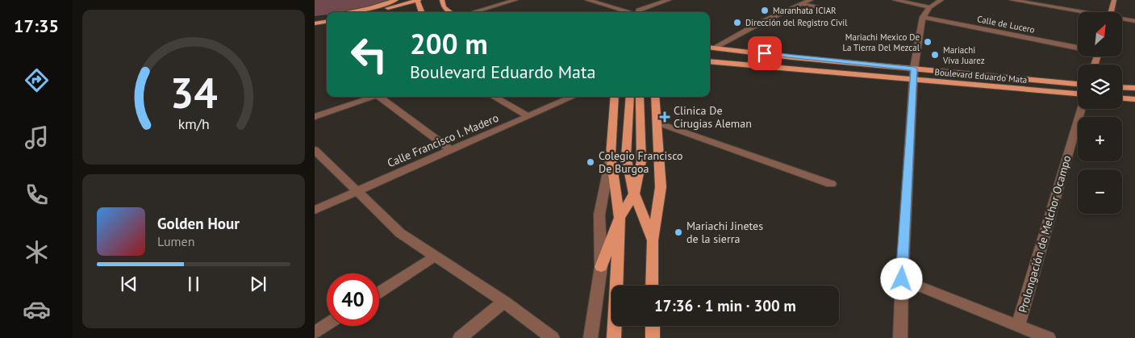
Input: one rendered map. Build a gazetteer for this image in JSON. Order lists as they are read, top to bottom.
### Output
{
  "streets": {
    "main road": ["Boulevard Eduardo Mata"],
    "street": ["Calle de Lucero", "Calle Francisco I. Madero", "Prolongación de Melchor Ocampo"]
  },
  "places": {
    "other": [
      "Maranhata ICIAR",
      "Dirección del Registro Civil",
      "Mariachi Mexico De La Tierra Del Mezcal",
      "Mariachi Viva Juarez",
      "Colegio Francisco De Burgoa",
      "Mariachi Jinetes de la sierra"
    ],
    "health": ["Clinica De Cirugias Aleman"]
  },
  "north": "top right",
  "page": {
    "tabs": "17:35",
    "map_buttons": ["+", "−"],
    "turn": ["200 m", "Boulevard Eduardo Mata"],
    "song": ["Golden Hour", "Lumen"],
    "limit": "40",
    "trip": "17:36 · 1 min · 300 m",
    "gauge": ["34", "km/h"]
  }
}
